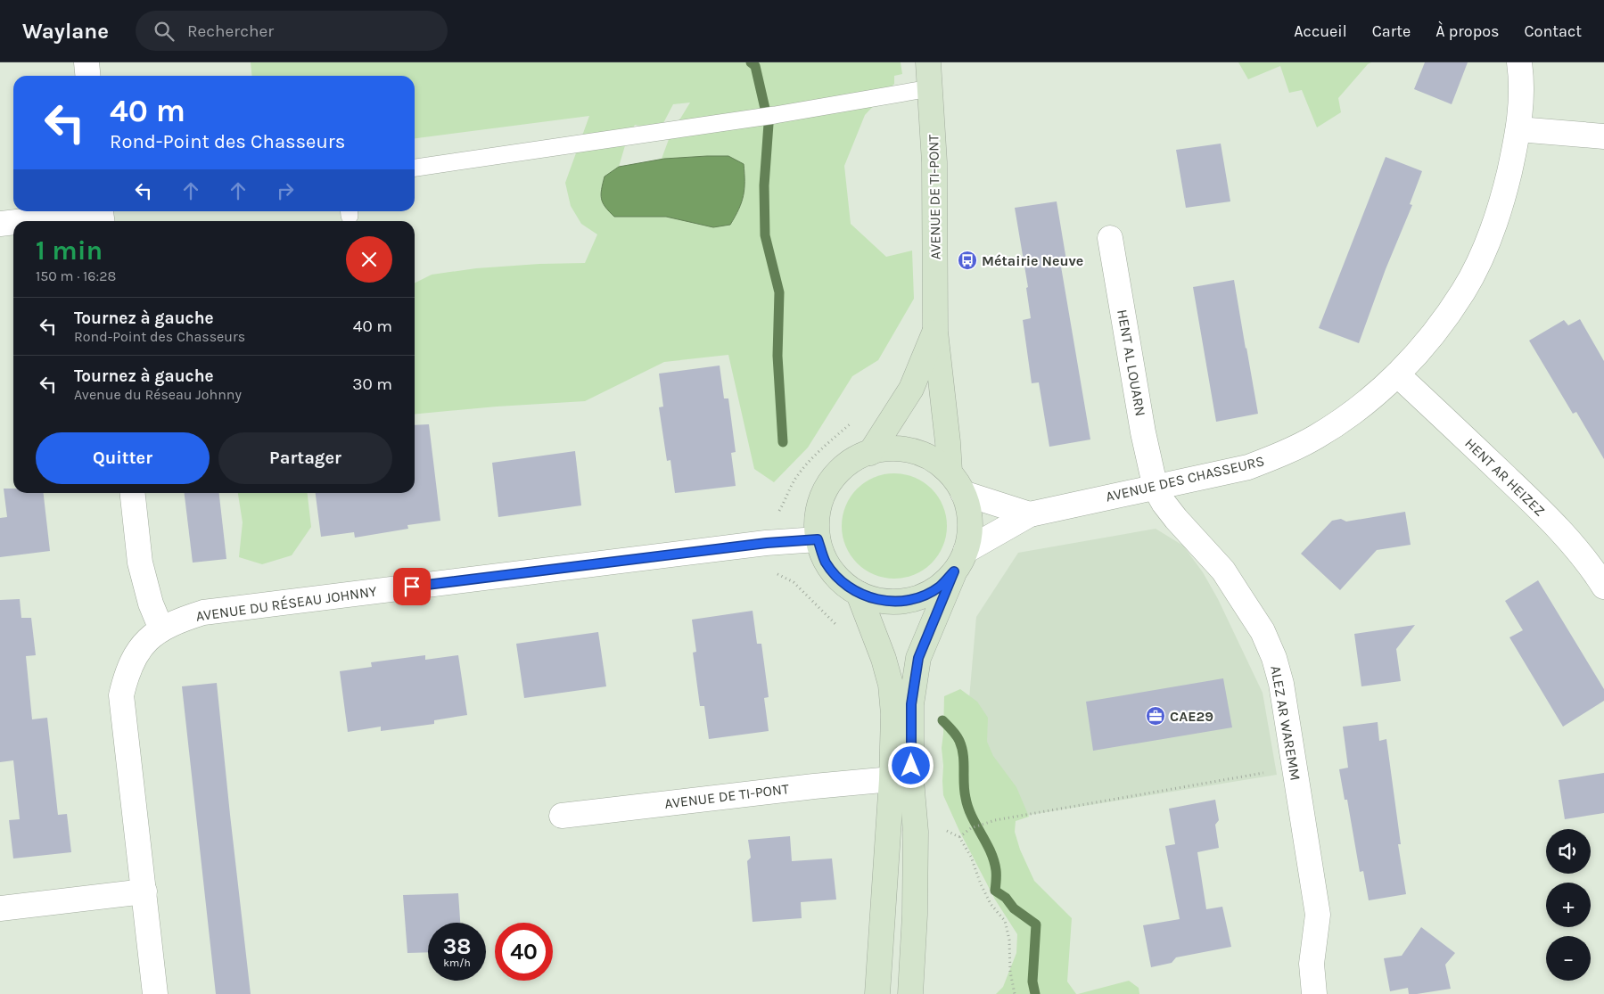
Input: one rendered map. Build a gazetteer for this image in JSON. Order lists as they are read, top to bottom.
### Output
{
  "streets": {
    "street": [
      "AVENUE DE TI-PONT",
      "HENT AL LOUARN",
      "HENT AR HEIZEZ",
      "AVENUE DES CHASSEURS",
      "AVENUE DU RÉSEAU JOHNNY",
      "ALEZ AR WAREMM"
    ]
  },
  "crossings": [
    ["AVENUE DE TI-PONT", "AVENUE DES CHASSEURS"],
    ["AVENUE DE TI-PONT", "AVENUE DU RÉSEAU JOHNNY"],
    ["HENT AL LOUARN", "AVENUE DES CHASSEURS"],
    ["HENT AL LOUARN", "ALEZ AR WAREMM"],
    ["HENT AR HEIZEZ", "AVENUE DES CHASSEURS"],
    ["AVENUE DES CHASSEURS", "AVENUE DU RÉSEAU JOHNNY"],
    ["AVENUE DES CHASSEURS", "ALEZ AR WAREMM"]
  ],
  "places": {
    "bus stop": ["Métairie Neuve"],
    "office": ["CAE29"]
  },
  "page": {
    "header": "Waylane",
    "search": "Rechercher",
    "nav": [
      "Accueil",
      "Carte",
      "À propos",
      "Contact"
    ],
    "turn": ["40 m", "Rond-Point des Chasseurs"],
    "heading": ["1 min", "150 m · 16:28"],
    "list": [
      {
        "name": "Tournez à gauche",
        "note": "Rond-Point des Chasseurs",
        "value": "40 m"
      },
      {
        "name": "Tournez à gauche",
        "note": "Avenue du Réseau Johnny",
        "value": "30 m"
      }
    ],
    "buttons": ["Quitter", "Partager"],
    "map_buttons": ["+", "−"],
    "speed": "38 km/h",
    "limit": "40"
  }
}
